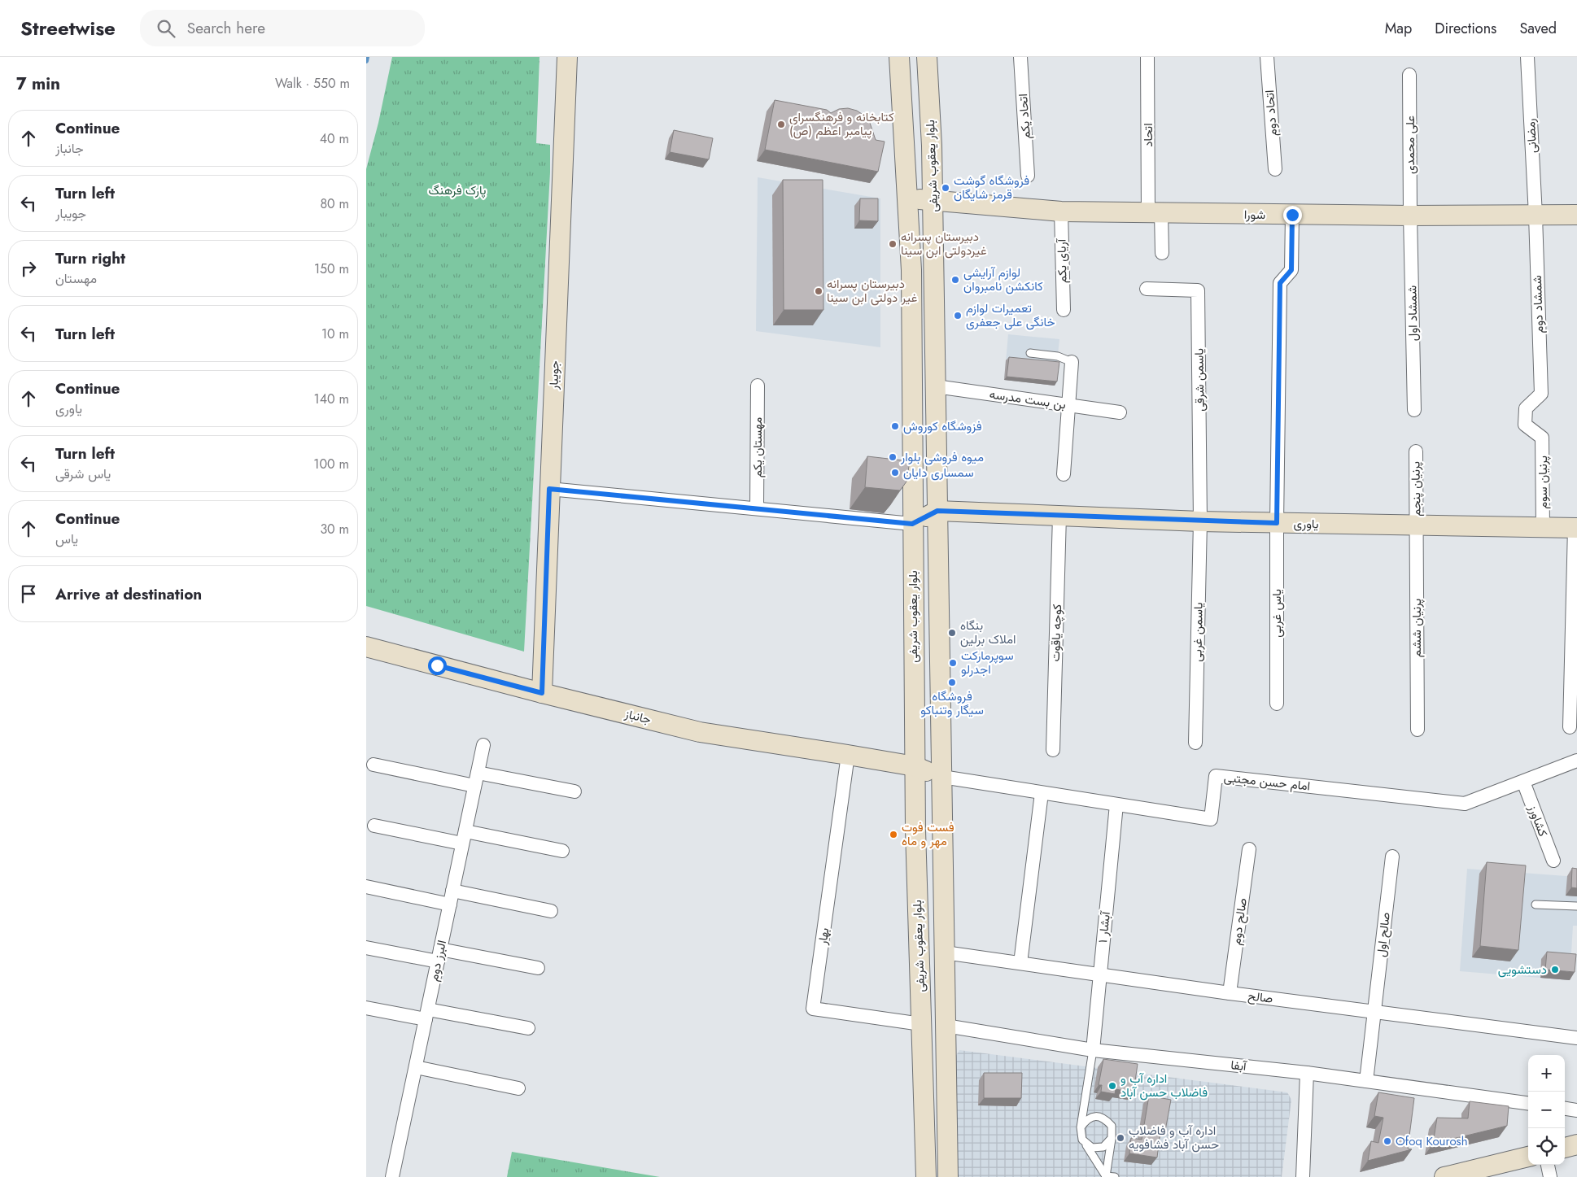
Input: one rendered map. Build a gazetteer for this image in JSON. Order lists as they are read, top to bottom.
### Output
{
  "streets": {
    "street": [
      "اتحاد دوم",
      "اتحاد یکم",
      "اتحاد",
      "رمضانی",
      "علی محمدی",
      "بلوار یعقوب شریفی",
      "شورا",
      "آریای یکم",
      "شمشاد دوم",
      "شمشاد اول",
      "جویبار",
      "یاسمن شرقی",
      "بن بست مدرسه",
      "مهستان یکم",
      "پرنیان سوم",
      "پرنیان پنجم",
      "یاوری",
      "یاس غربی",
      "پرنیان ششم",
      "یاسمن غربی",
      "کوچه یاقوت",
      "جانباز",
      "امام حسن مجتبی",
      "کشاورز",
      "صالح دوم",
      "آبشار ۱",
      "صالح اول",
      "بهار",
      "البرز دوم",
      "صالح",
      "آبفا"
    ]
  },
  "crossings": [
    ["اتحاد", "شورا"],
    ["رمضانی", "شورا"],
    ["رمضانی", "شمشاد دوم"],
    ["علی محمدی", "شورا"],
    ["علی محمدی", "شمشاد اول"],
    ["بلوار یعقوب شریفی", "شورا"],
    ["بلوار یعقوب شریفی", "بن بست مدرسه"],
    ["بلوار یعقوب شریفی", "یاوری"],
    ["بلوار یعقوب شریفی", "جانباز"],
    ["بلوار یعقوب شریفی", "امام حسن مجتبی"],
    ["بلوار یعقوب شریفی", "بهار"],
    ["بلوار یعقوب شریفی", "صالح"],
    ["بلوار یعقوب شریفی", "آبفا"],
    ["شورا", "آریای یکم"],
    ["شورا", "شمشاد دوم"],
    ["شورا", "شمشاد اول"],
    ["شورا", "یاس غربی"],
    ["شمشاد دوم", "پرنیان سوم"],
    ["جویبار", "جانباز"],
    ["یاسمن شرقی", "یاوری"],
    ["یاسمن شرقی", "یاسمن غربی"],
    ["پرنیان سوم", "یاوری"],
    ["پرنیان پنجم", "یاوری"],
    ["پرنیان پنجم", "پرنیان ششم"],
    ["یاوری", "یاس غربی"],
    ["یاوری", "پرنیان ششم"],
    ["یاوری", "یاسمن غربی"],
    ["یاوری", "کوچه یاقوت"],
    ["جانباز", "امام حسن مجتبی"],
    ["جانباز", "بهار"],
    ["امام حسن مجتبی", "کشاورز"],
    ["امام حسن مجتبی", "آبشار ۱"],
    ["صالح دوم", "صالح"],
    ["آبشار ۱", "صالح"],
    ["آبشار ۱", "آبفا"],
    ["صالح اول", "صالح"],
    ["صالح اول", "آبفا"]
  ],
  "parks": ["پارک فرهنگ"],
  "places": [
    "کتابخانه و فرهنگسرای پیامبر اعظم (ص)",
    "فروشگاه گوشت قرمز شایگان",
    "دبیرستان پسرانه غیردولتی ابن سینا",
    "لوازم آرایشی کانکشن نامبروان",
    "دبیرستان پسرانه غیر دولتی ابن سینا",
    "تعمیرات لوازم خانگی علی جعفری",
    "فزوشگاه کوروش",
    "میوه فروشی بلوار",
    "سمساری دایان",
    "بنگاه املاک برلین",
    "سوپرمارکت اجدرلو",
    "فروشگاه سیگار وتنباکو",
    "فست فوت مهر و ماه",
    "دستشویی",
    "اداره آب و فاضلاب حسن آباد",
    "اداره آب و فاضلاب حسن آباد فشافویه",
    "Ofoq Kourosh"
  ],
  "page": {
    "header": "Streetwise",
    "search": "Search here",
    "nav": ["Map", "Directions", "Saved"],
    "heading": ["7 min", "Walk · 550 m"],
    "list": [
      ["Continue", "جانباز", "40 m"],
      ["Turn left", "جویبار", "80 m"],
      ["Turn right", "مهستان", "150 m"],
      ["Turn left", "10 m"],
      ["Continue", "یاوری", "140 m"],
      ["Turn left", "یاس شرقی", "100 m"],
      ["Continue", "یاس", "30 m"],
      "Arrive at destination"
    ],
    "map_buttons": ["+", "−"]
  }
}
